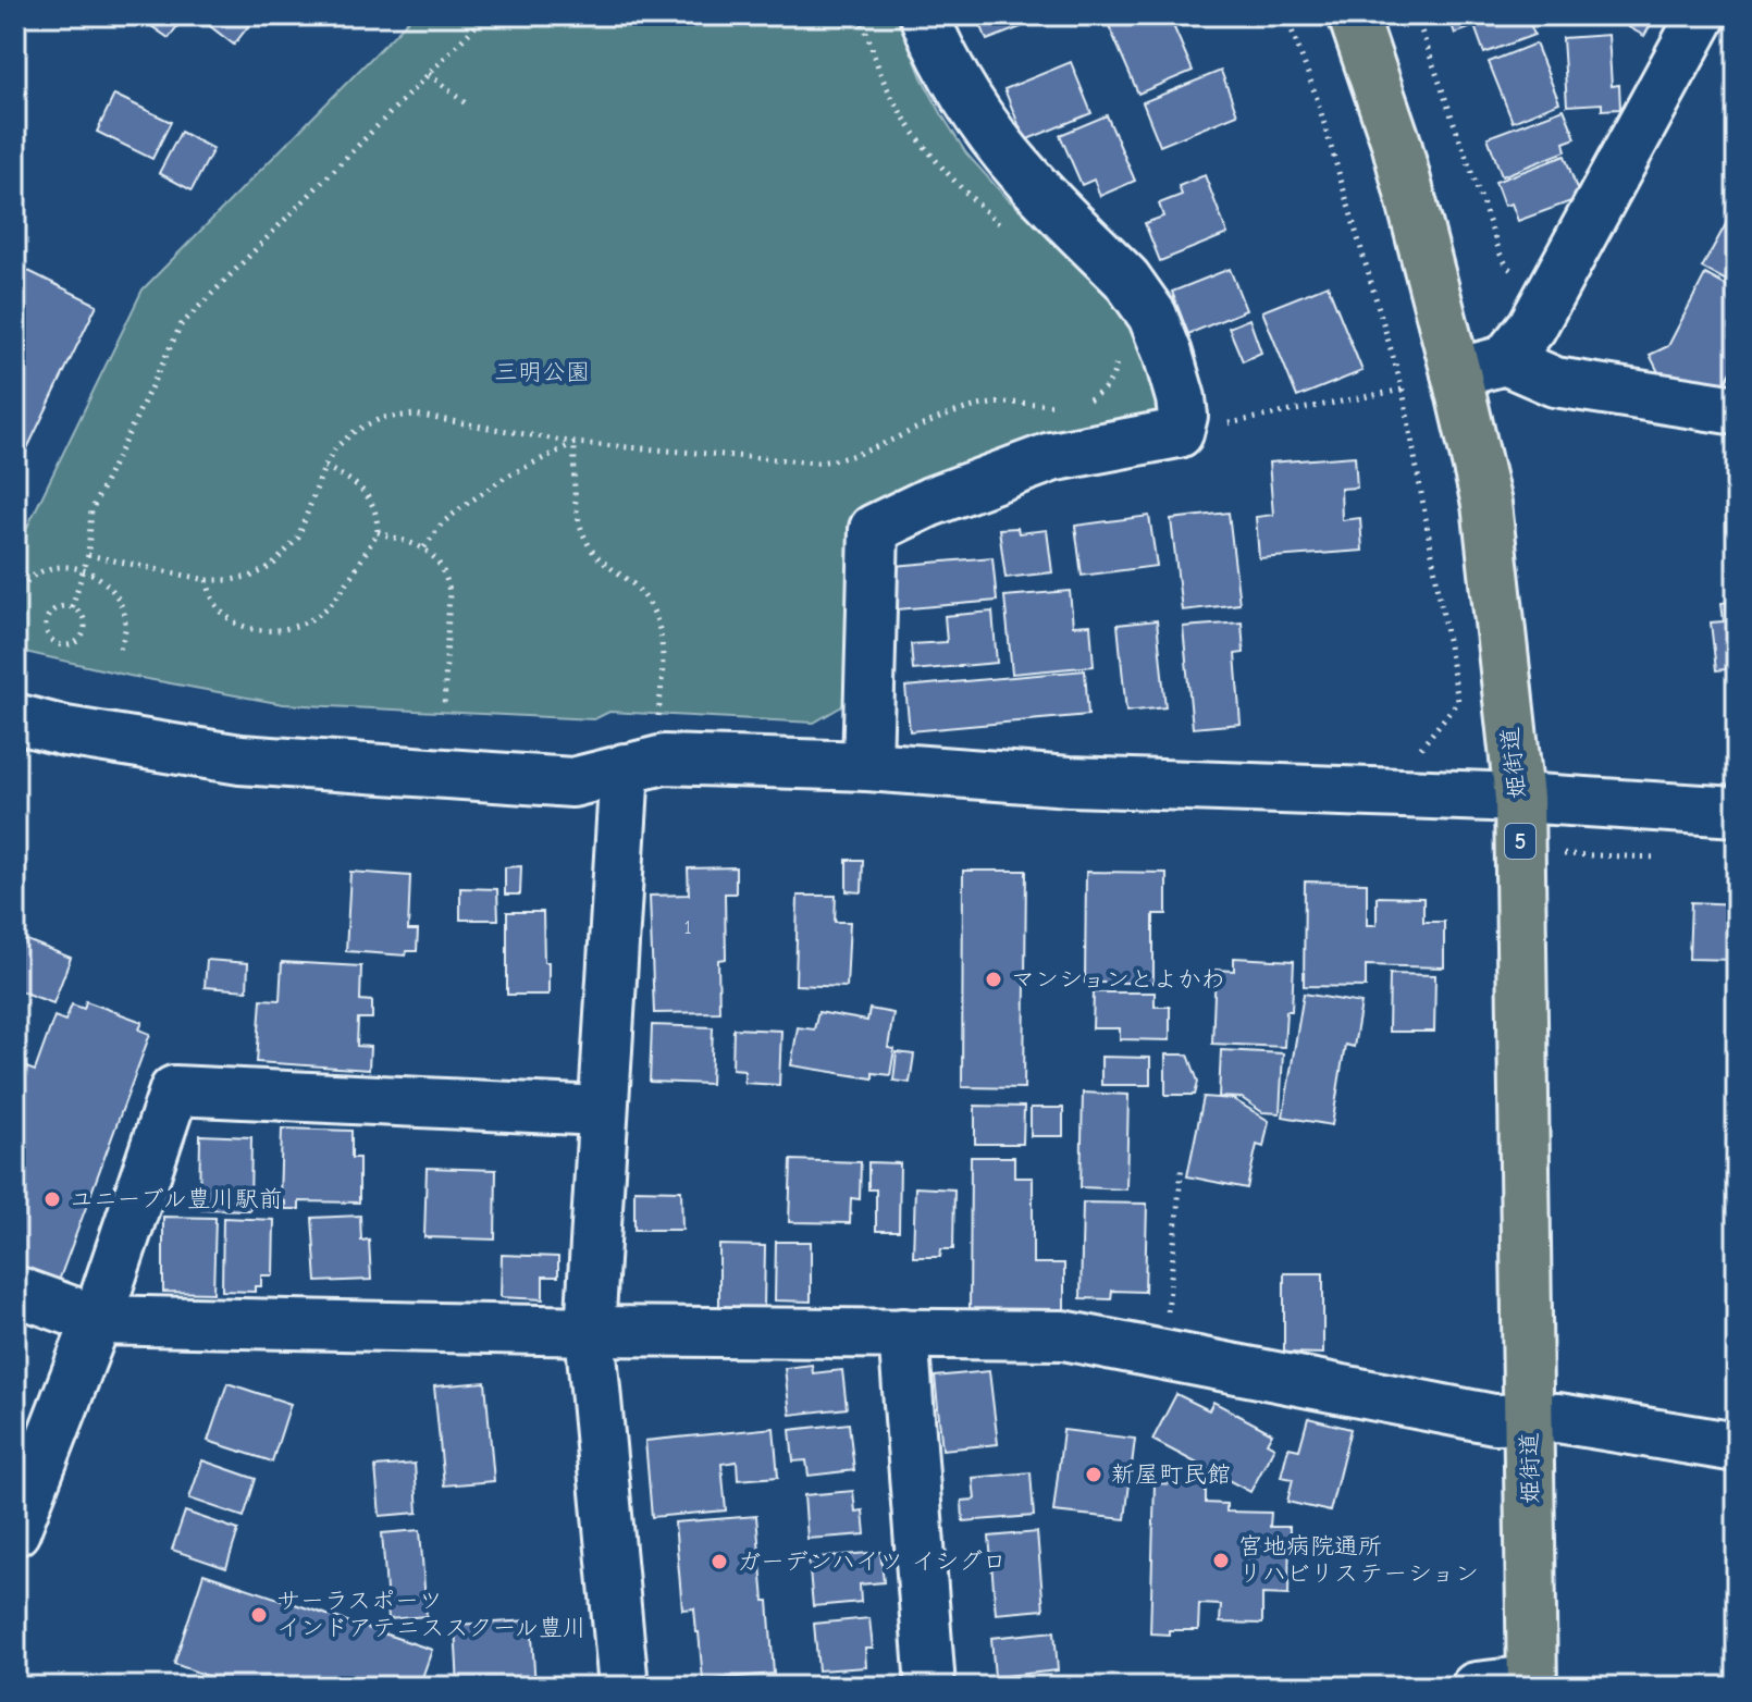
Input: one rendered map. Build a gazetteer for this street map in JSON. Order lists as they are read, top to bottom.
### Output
{
  "streets": {
    "main road": ["姫街道", "5"]
  },
  "parks": ["三明公園"],
  "places": [
    "マンションとよかわ",
    "ユニーブル豊川駅前",
    "新屋町民館",
    "宮地病院通所 リハビリステーション",
    "ガーデンハイツ イシグロ",
    "サーラスポーツ インドアテニススクール豊川"
  ],
  "house_numbers": ["1"]
}
